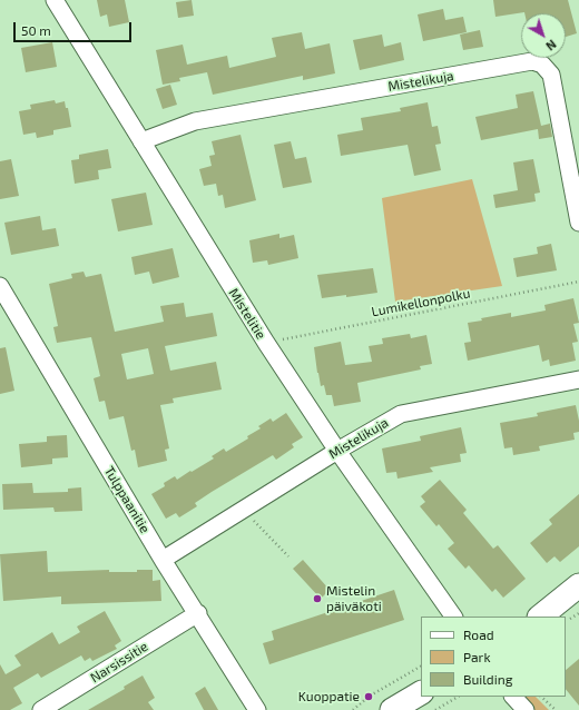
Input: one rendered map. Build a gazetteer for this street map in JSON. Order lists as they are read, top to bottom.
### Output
{
  "streets": {
    "street": [
      "Mistelikuja",
      "Mistelitie",
      "Tulppaanitie",
      "Narsissitie"
    ],
    "path": ["Lumikellonpolku"]
  },
  "crossings": [
    ["Mistelikuja", "Mistelitie"],
    ["Mistelikuja", "Tulppaanitie"],
    ["Lumikellonpolku", "Mistelitie"],
    ["Tulppaanitie", "Narsissitie"]
  ],
  "places": ["Mistelin päiväkoti", "Kuoppatie"],
  "legend": ["Road", "Park", "Building"],
  "scale_bar": "50 m",
  "north": "bottom right"
}
